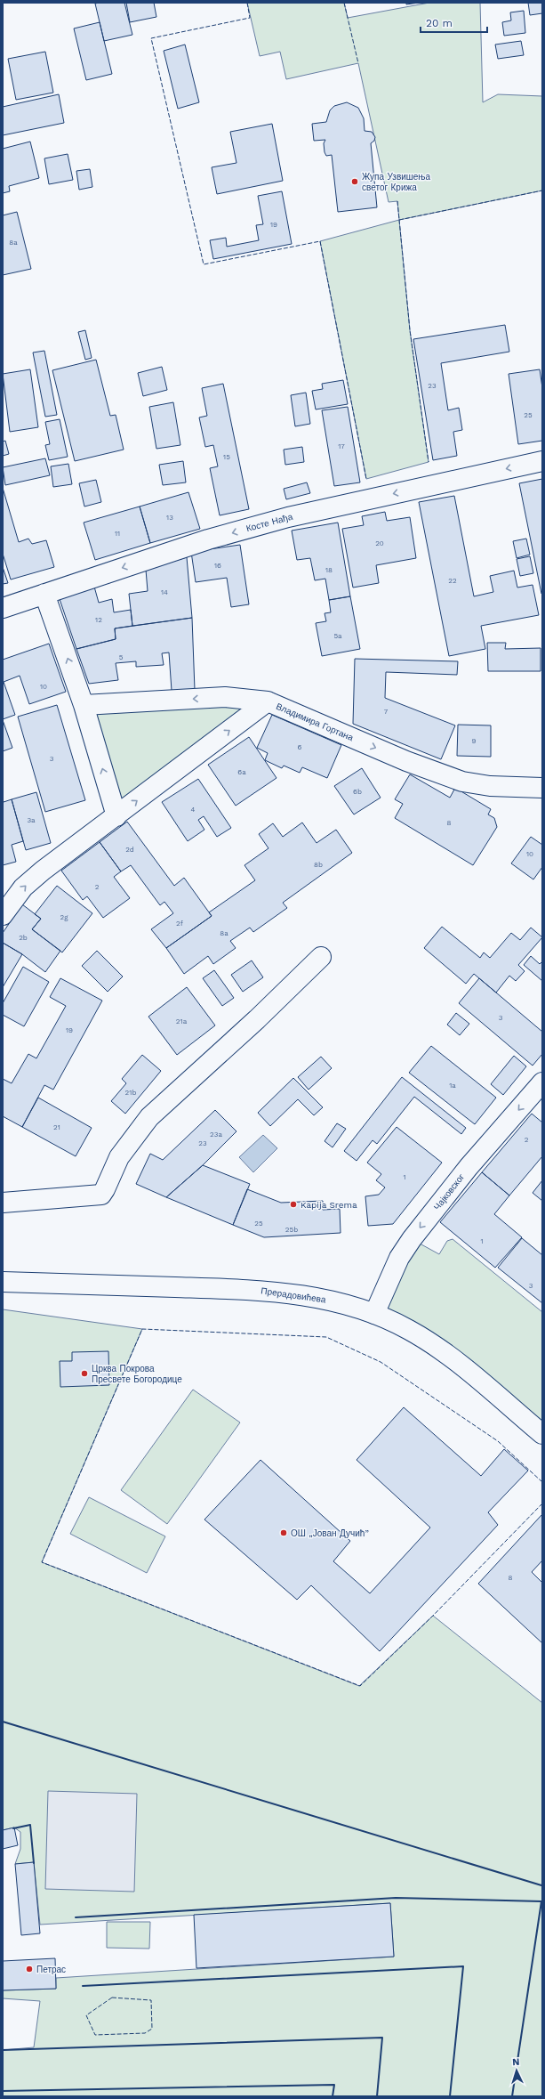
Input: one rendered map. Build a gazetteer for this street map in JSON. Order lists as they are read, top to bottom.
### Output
{
  "streets": {
    "street": [
      "Косте Нађа",
      "Владимира Гортана",
      "Чајковског",
      "Прерадовићева"
    ]
  },
  "crossings": [
    ["Чајковског", "Прерадовићева"]
  ],
  "one_way": ["Владимира Гортана", "Чајковског"],
  "places": [
    "Жупа Узвишења светог Крижа",
    "Kapija Srema",
    "Црква Покрова Пресвете Богородице",
    "ОШ „Јован Дучић”",
    "Петрас"
  ],
  "house_numbers": [
    "19",
    "8a",
    "23",
    "25",
    "17",
    "15",
    "13",
    "11",
    "20",
    "16",
    "18",
    "22",
    "14",
    "12",
    "5a",
    "5",
    "10",
    "7",
    "9",
    "6",
    "3",
    "6a",
    "6b",
    "4",
    "3a",
    "8",
    "2d",
    "10",
    "8b",
    "2",
    "2g",
    "2f",
    "8a",
    "2b",
    "3",
    "21a",
    "19",
    "1a",
    "21b",
    "21",
    "23a",
    "2",
    "23",
    "1",
    "25",
    "25b",
    "1",
    "3",
    "8"
  ],
  "scale_bar": "20 m",
  "north": "top"
}
